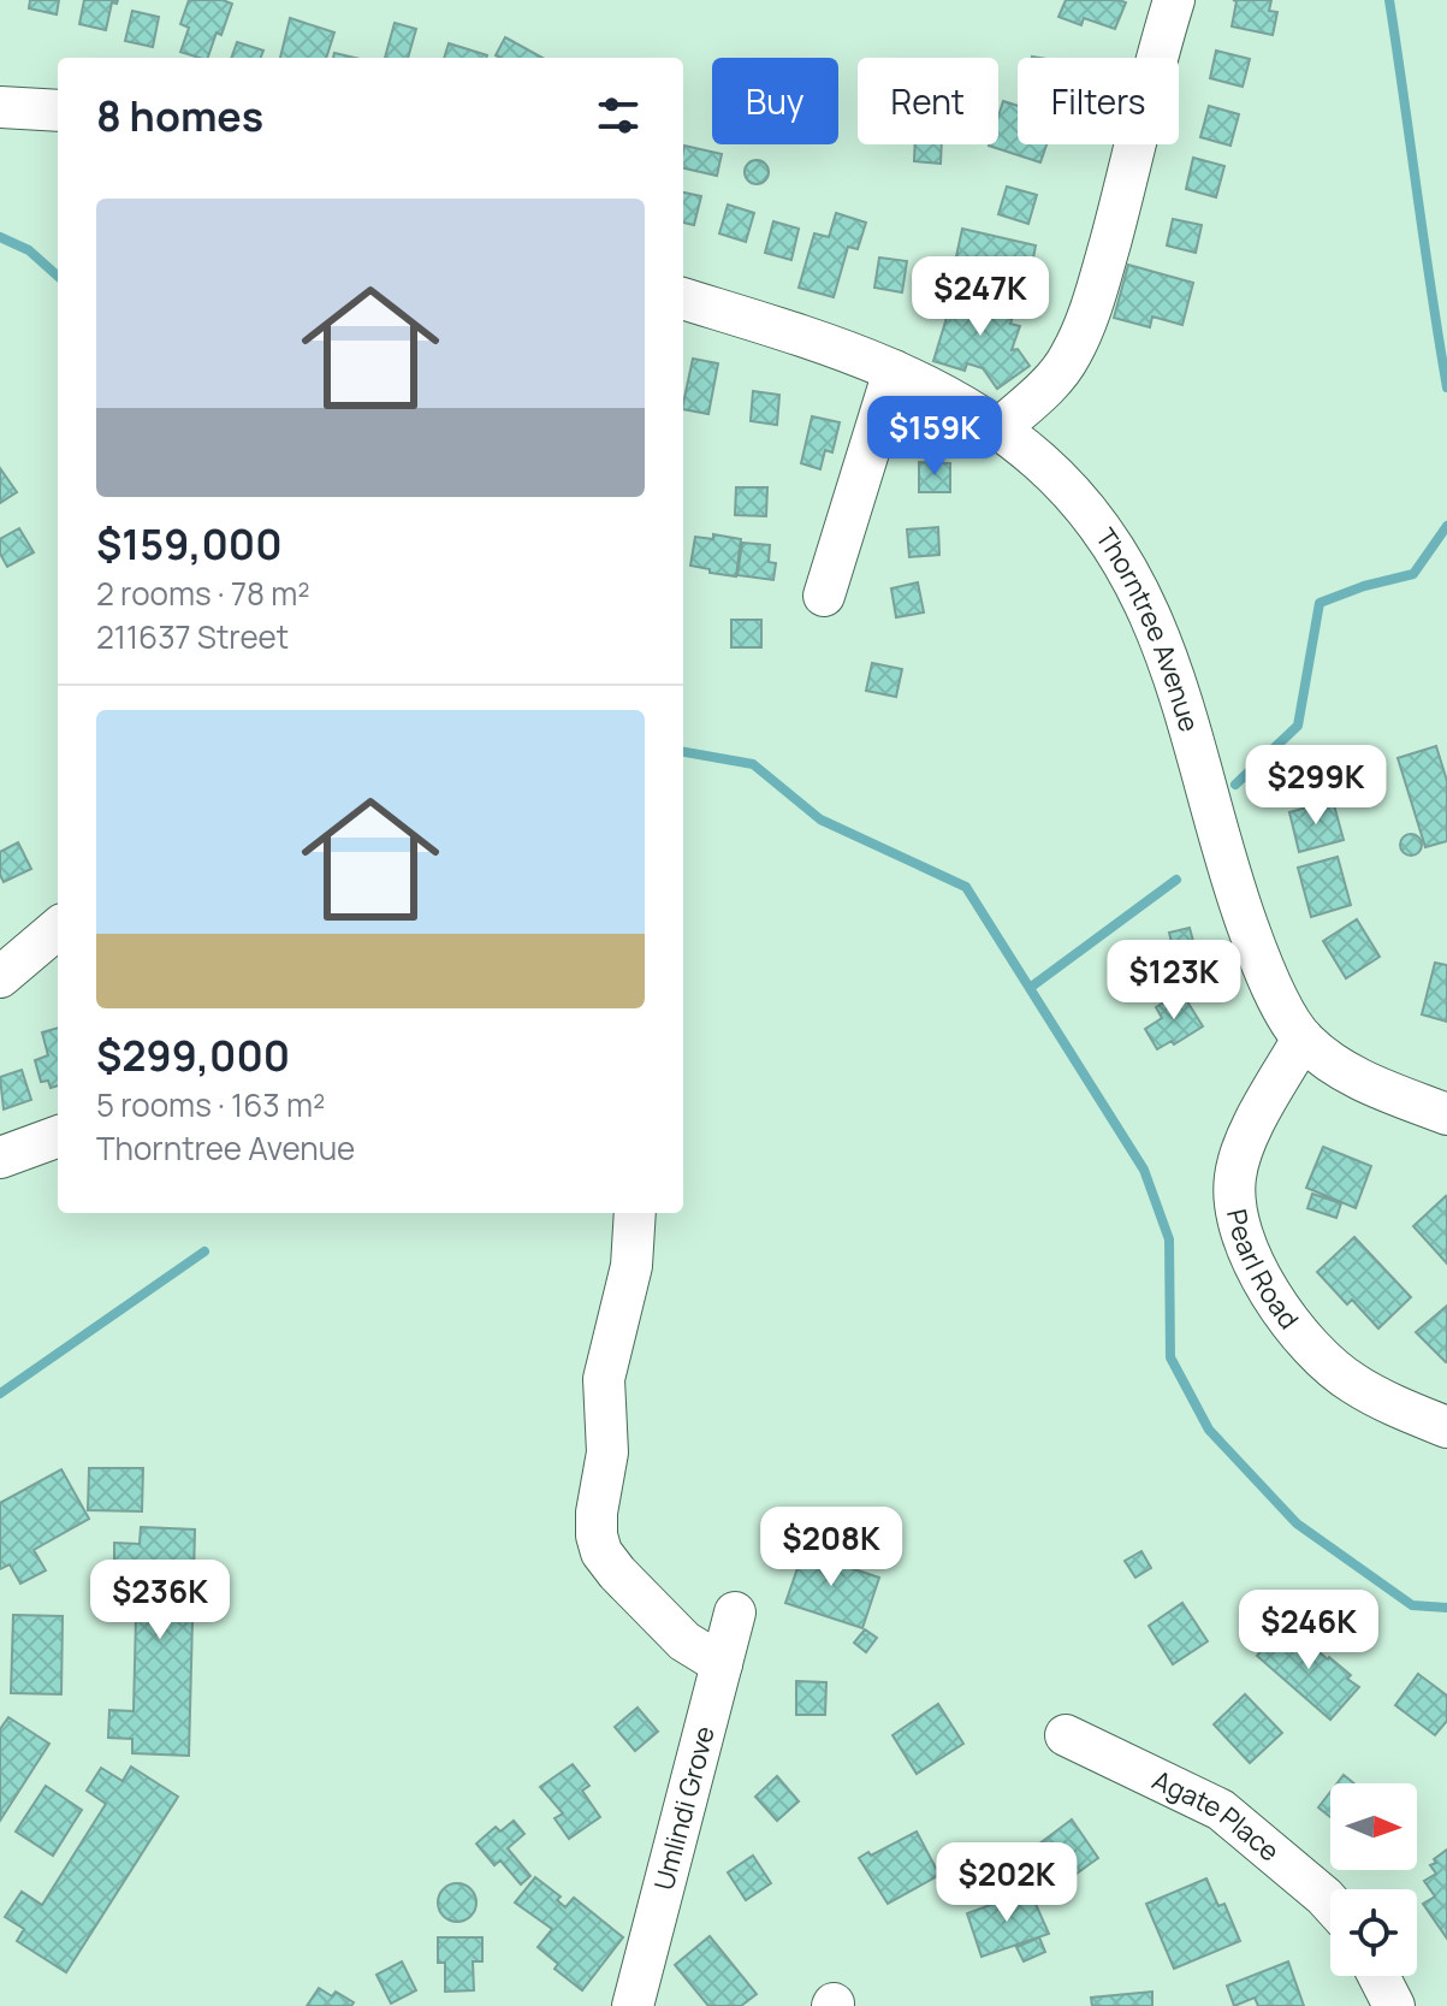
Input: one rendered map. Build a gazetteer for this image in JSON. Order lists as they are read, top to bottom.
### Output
{
  "streets": {
    "street": [
      "Thorntree Avenue",
      "Pearl Road",
      "Umlindi Grove",
      "Agate Place"
    ]
  },
  "crossings": [
    ["Thorntree Avenue", "Pearl Road"]
  ],
  "north": "right",
  "page": {
    "chip": ["Buy", "Rent", "Filters"],
    "heading": "8 homes",
    "list": [
      {
        "name": "$159,000",
        "note": "2 rooms · 78 m² · 211637 Street"
      },
      {
        "name": "$299,000",
        "note": "5 rooms · 163 m² · Thorntree Avenue"
      }
    ],
    "price": [
      "$247K",
      "$159K",
      "$299K",
      "$123K",
      "$208K",
      "$236K",
      "$246K",
      "$202K"
    ]
  }
}
